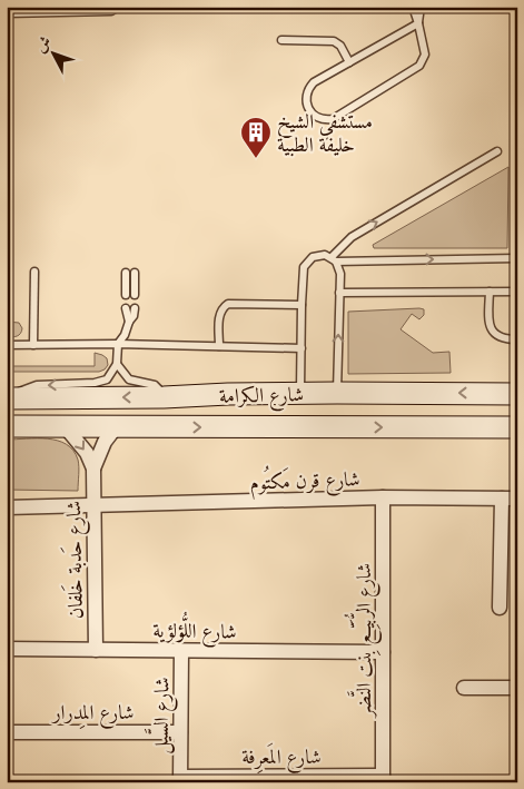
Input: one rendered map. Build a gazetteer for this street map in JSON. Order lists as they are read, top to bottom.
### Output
{
  "streets": {
    "main road": ["شارع الكرامة"],
    "street": [
      "شارع قرن مَكتُوم",
      "شارع حَدبة خَلفان",
      "شارع اللُّؤلؤية",
      "شارع الرُّبَيِّع بِنت النَّضر",
      "شارع المِدرار",
      "شارع السَّيل",
      "شارع المَعرِفة"
    ]
  },
  "crossings": [
    ["شارع الكرامة", "شارع حَدبة خَلفان"],
    ["شارع قرن مَكتُوم", "شارع حَدبة خَلفان"],
    ["شارع قرن مَكتُوم", "شارع الرُّبَيِّع بِنت النَّضر"],
    ["شارع حَدبة خَلفان", "شارع اللُّؤلؤية"],
    ["شارع اللُّؤلؤية", "شارع الرُّبَيِّع بِنت النَّضر"],
    ["شارع اللُّؤلؤية", "شارع السَّيل"],
    ["شارع الرُّبَيِّع بِنت النَّضر", "شارع المَعرِفة"],
    ["شارع المِدرار", "شارع السَّيل"],
    ["شارع السَّيل", "شارع المَعرِفة"]
  ],
  "places": {
    "building": ["مستشفي الشيخ خليفة الطبية"]
  },
  "north": "top left"
}
